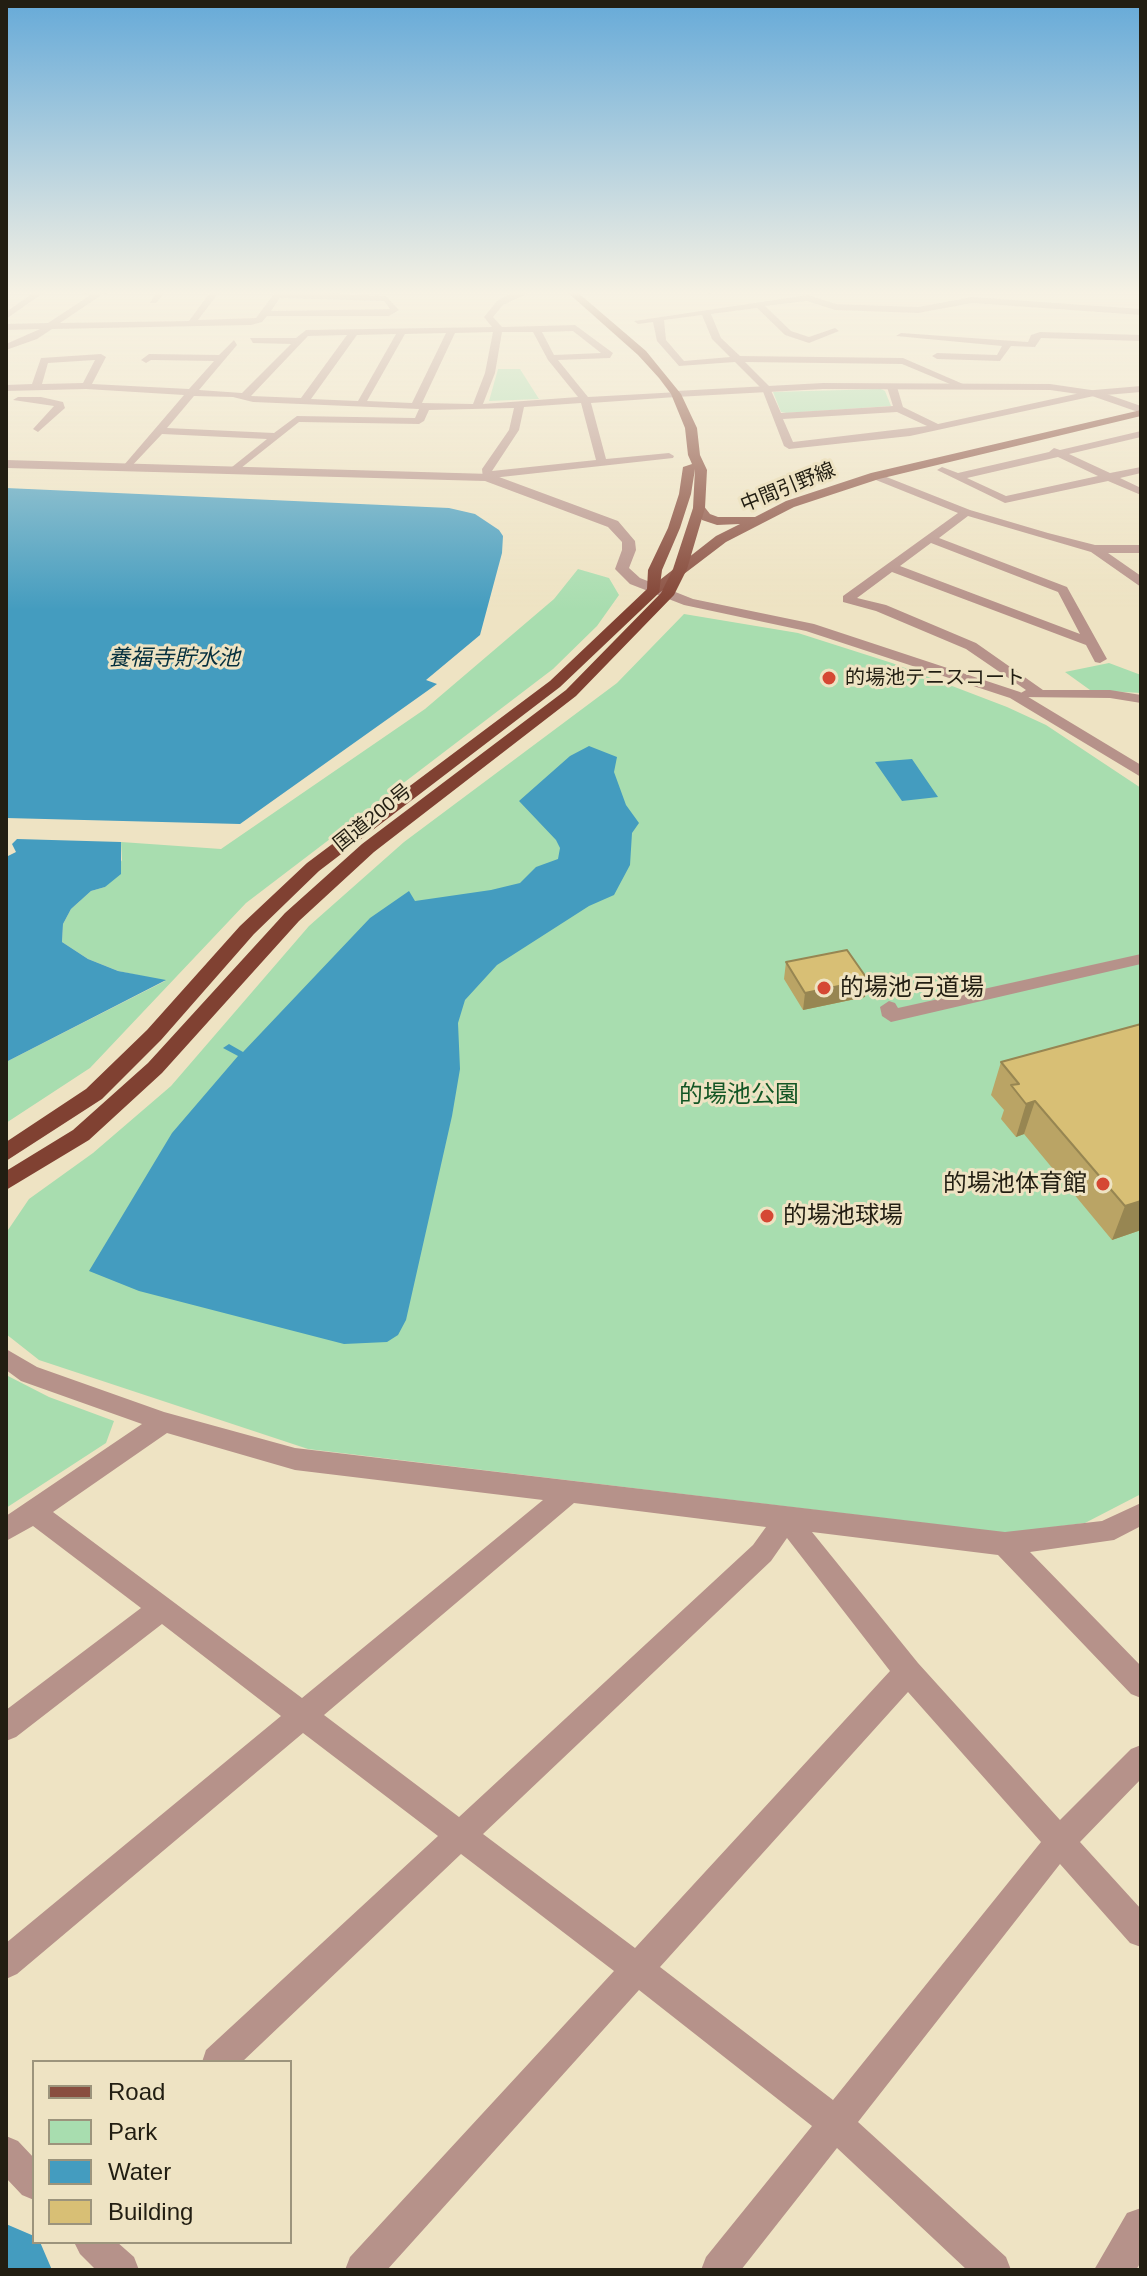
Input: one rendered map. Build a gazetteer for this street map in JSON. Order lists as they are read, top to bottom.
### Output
{
  "streets": {
    "highway": ["国道200号"],
    "main road": ["中間引野線"]
  },
  "crossings": [
    ["中間引野線", "国道200号"]
  ],
  "water": ["養福寺貯水池"],
  "parks": ["的場池公園"],
  "places": [
    "的場池テニスコート",
    "的場池弓道場",
    "的場池体育館",
    "的場池球場"
  ],
  "legend": [
    "Road",
    "Park",
    "Water",
    "Building"
  ]
}
